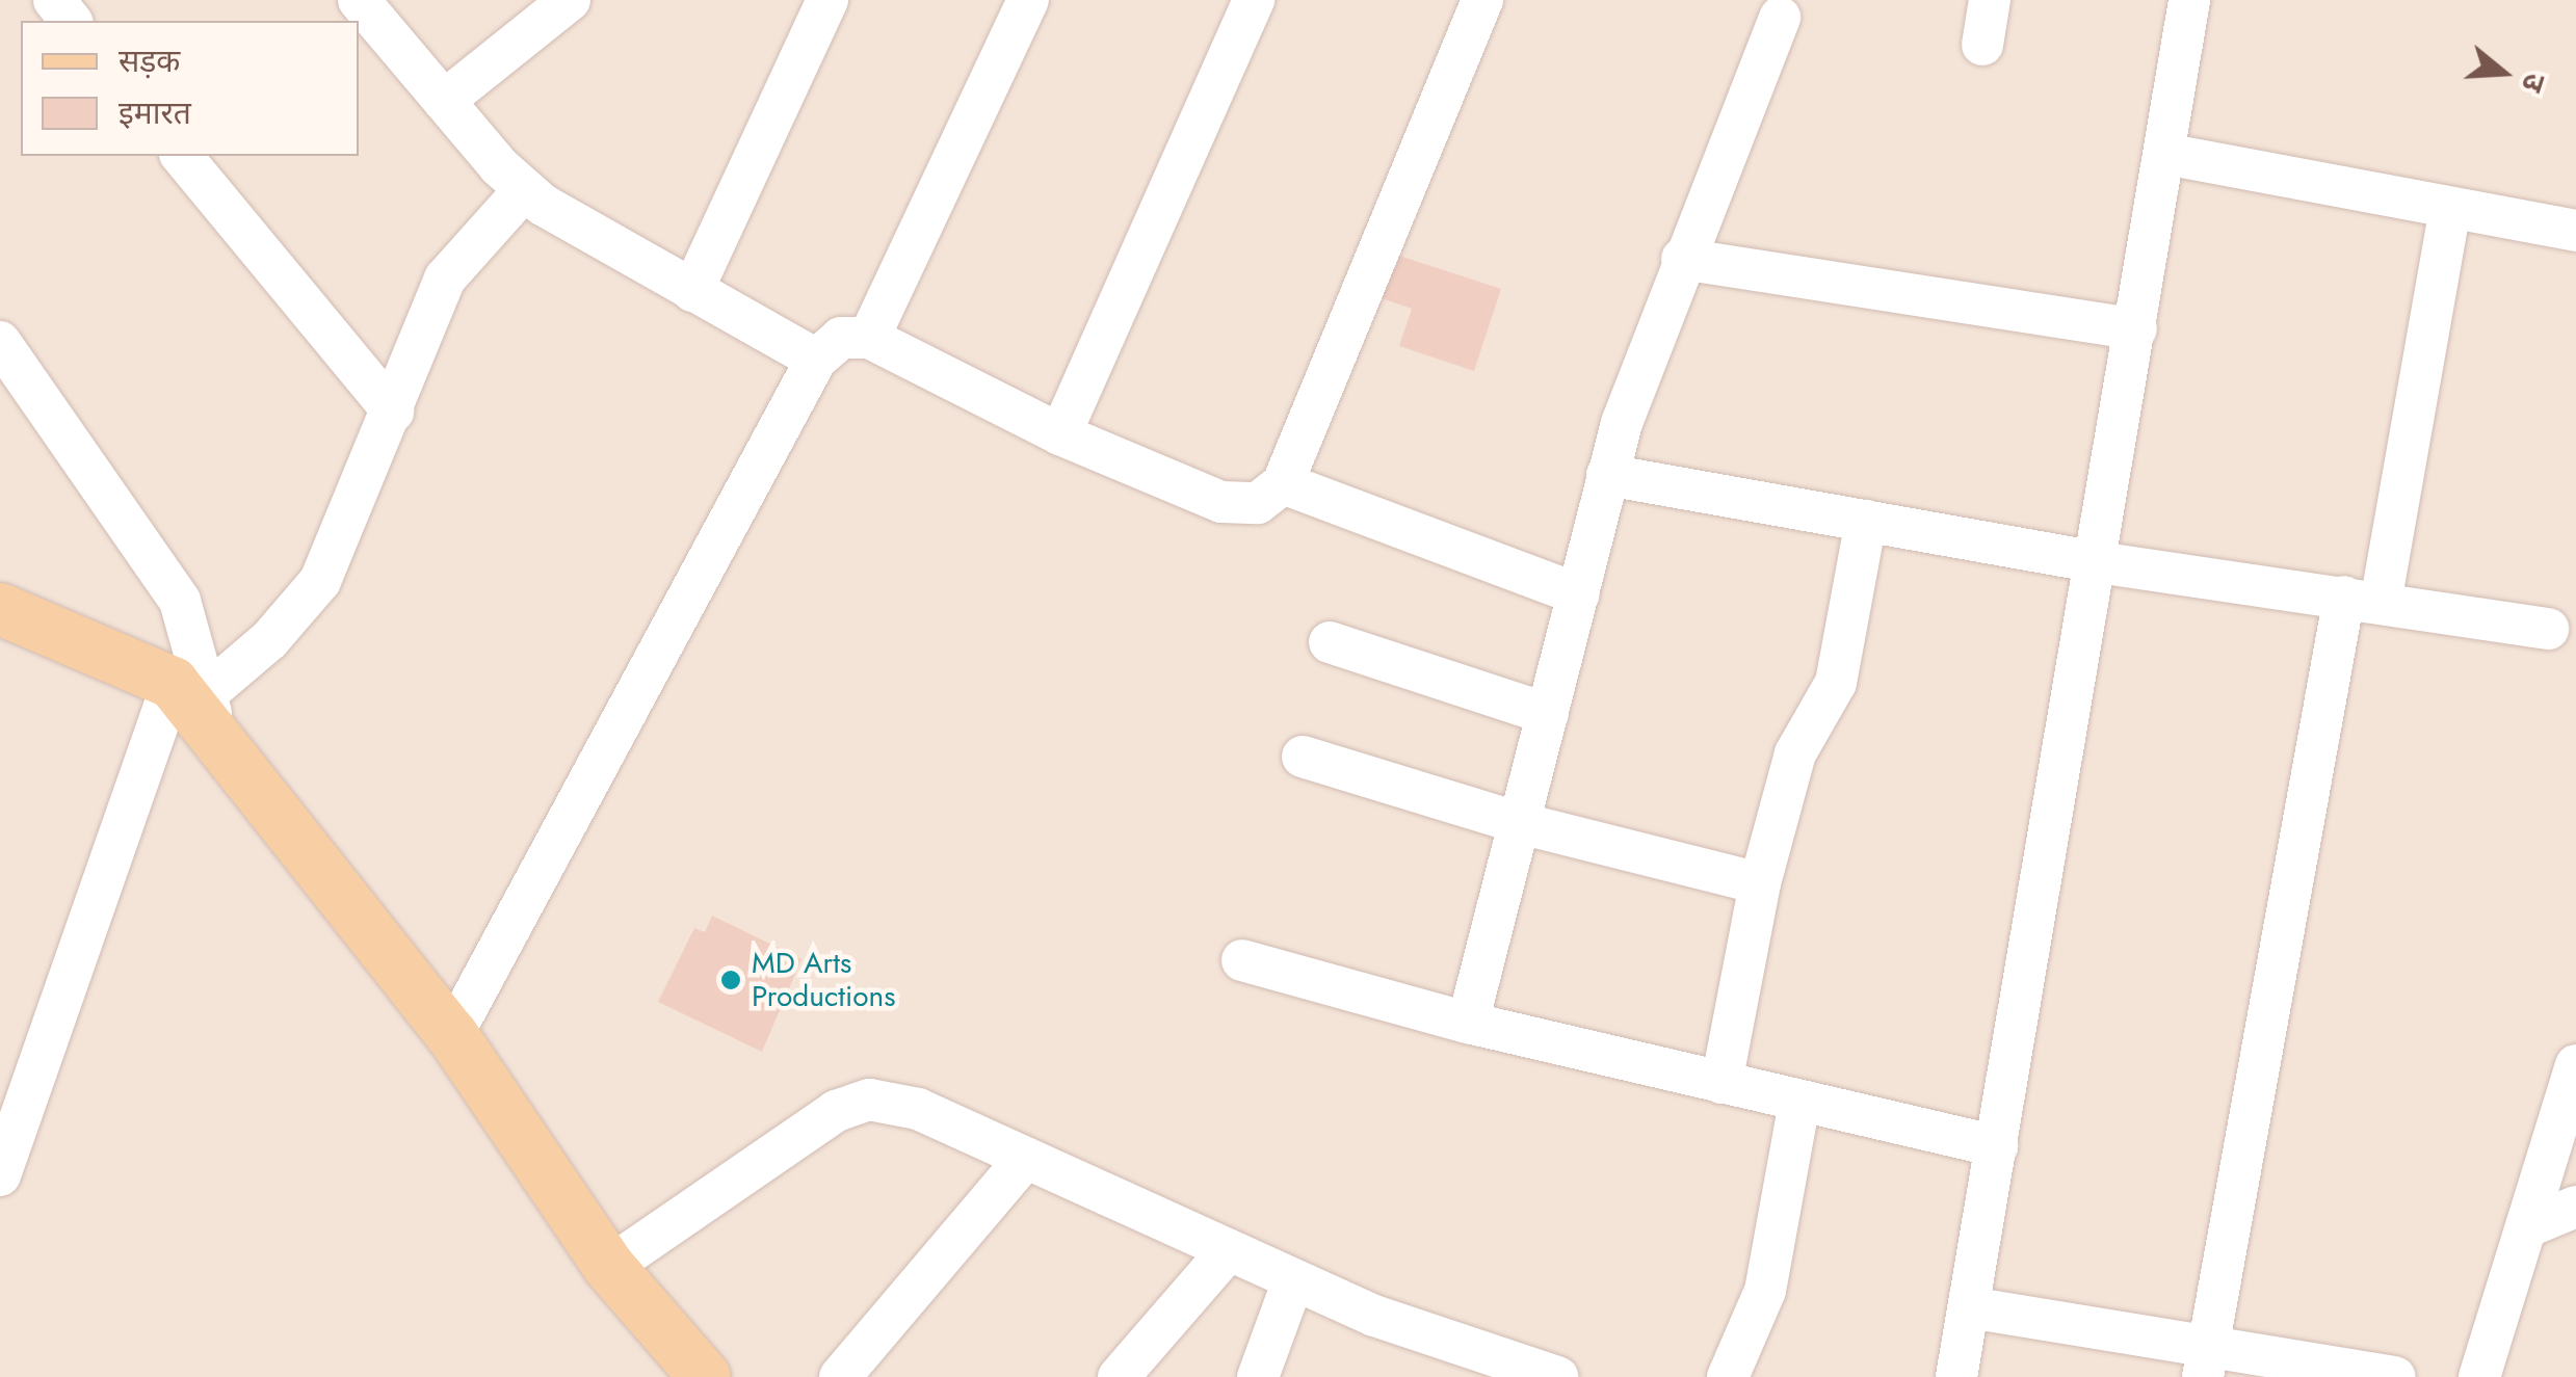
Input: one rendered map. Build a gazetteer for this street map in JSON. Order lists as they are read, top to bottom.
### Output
{
  "places": ["MD Arts Productions"],
  "legend": ["सड़क", "इमारत"],
  "north": "right"
}
